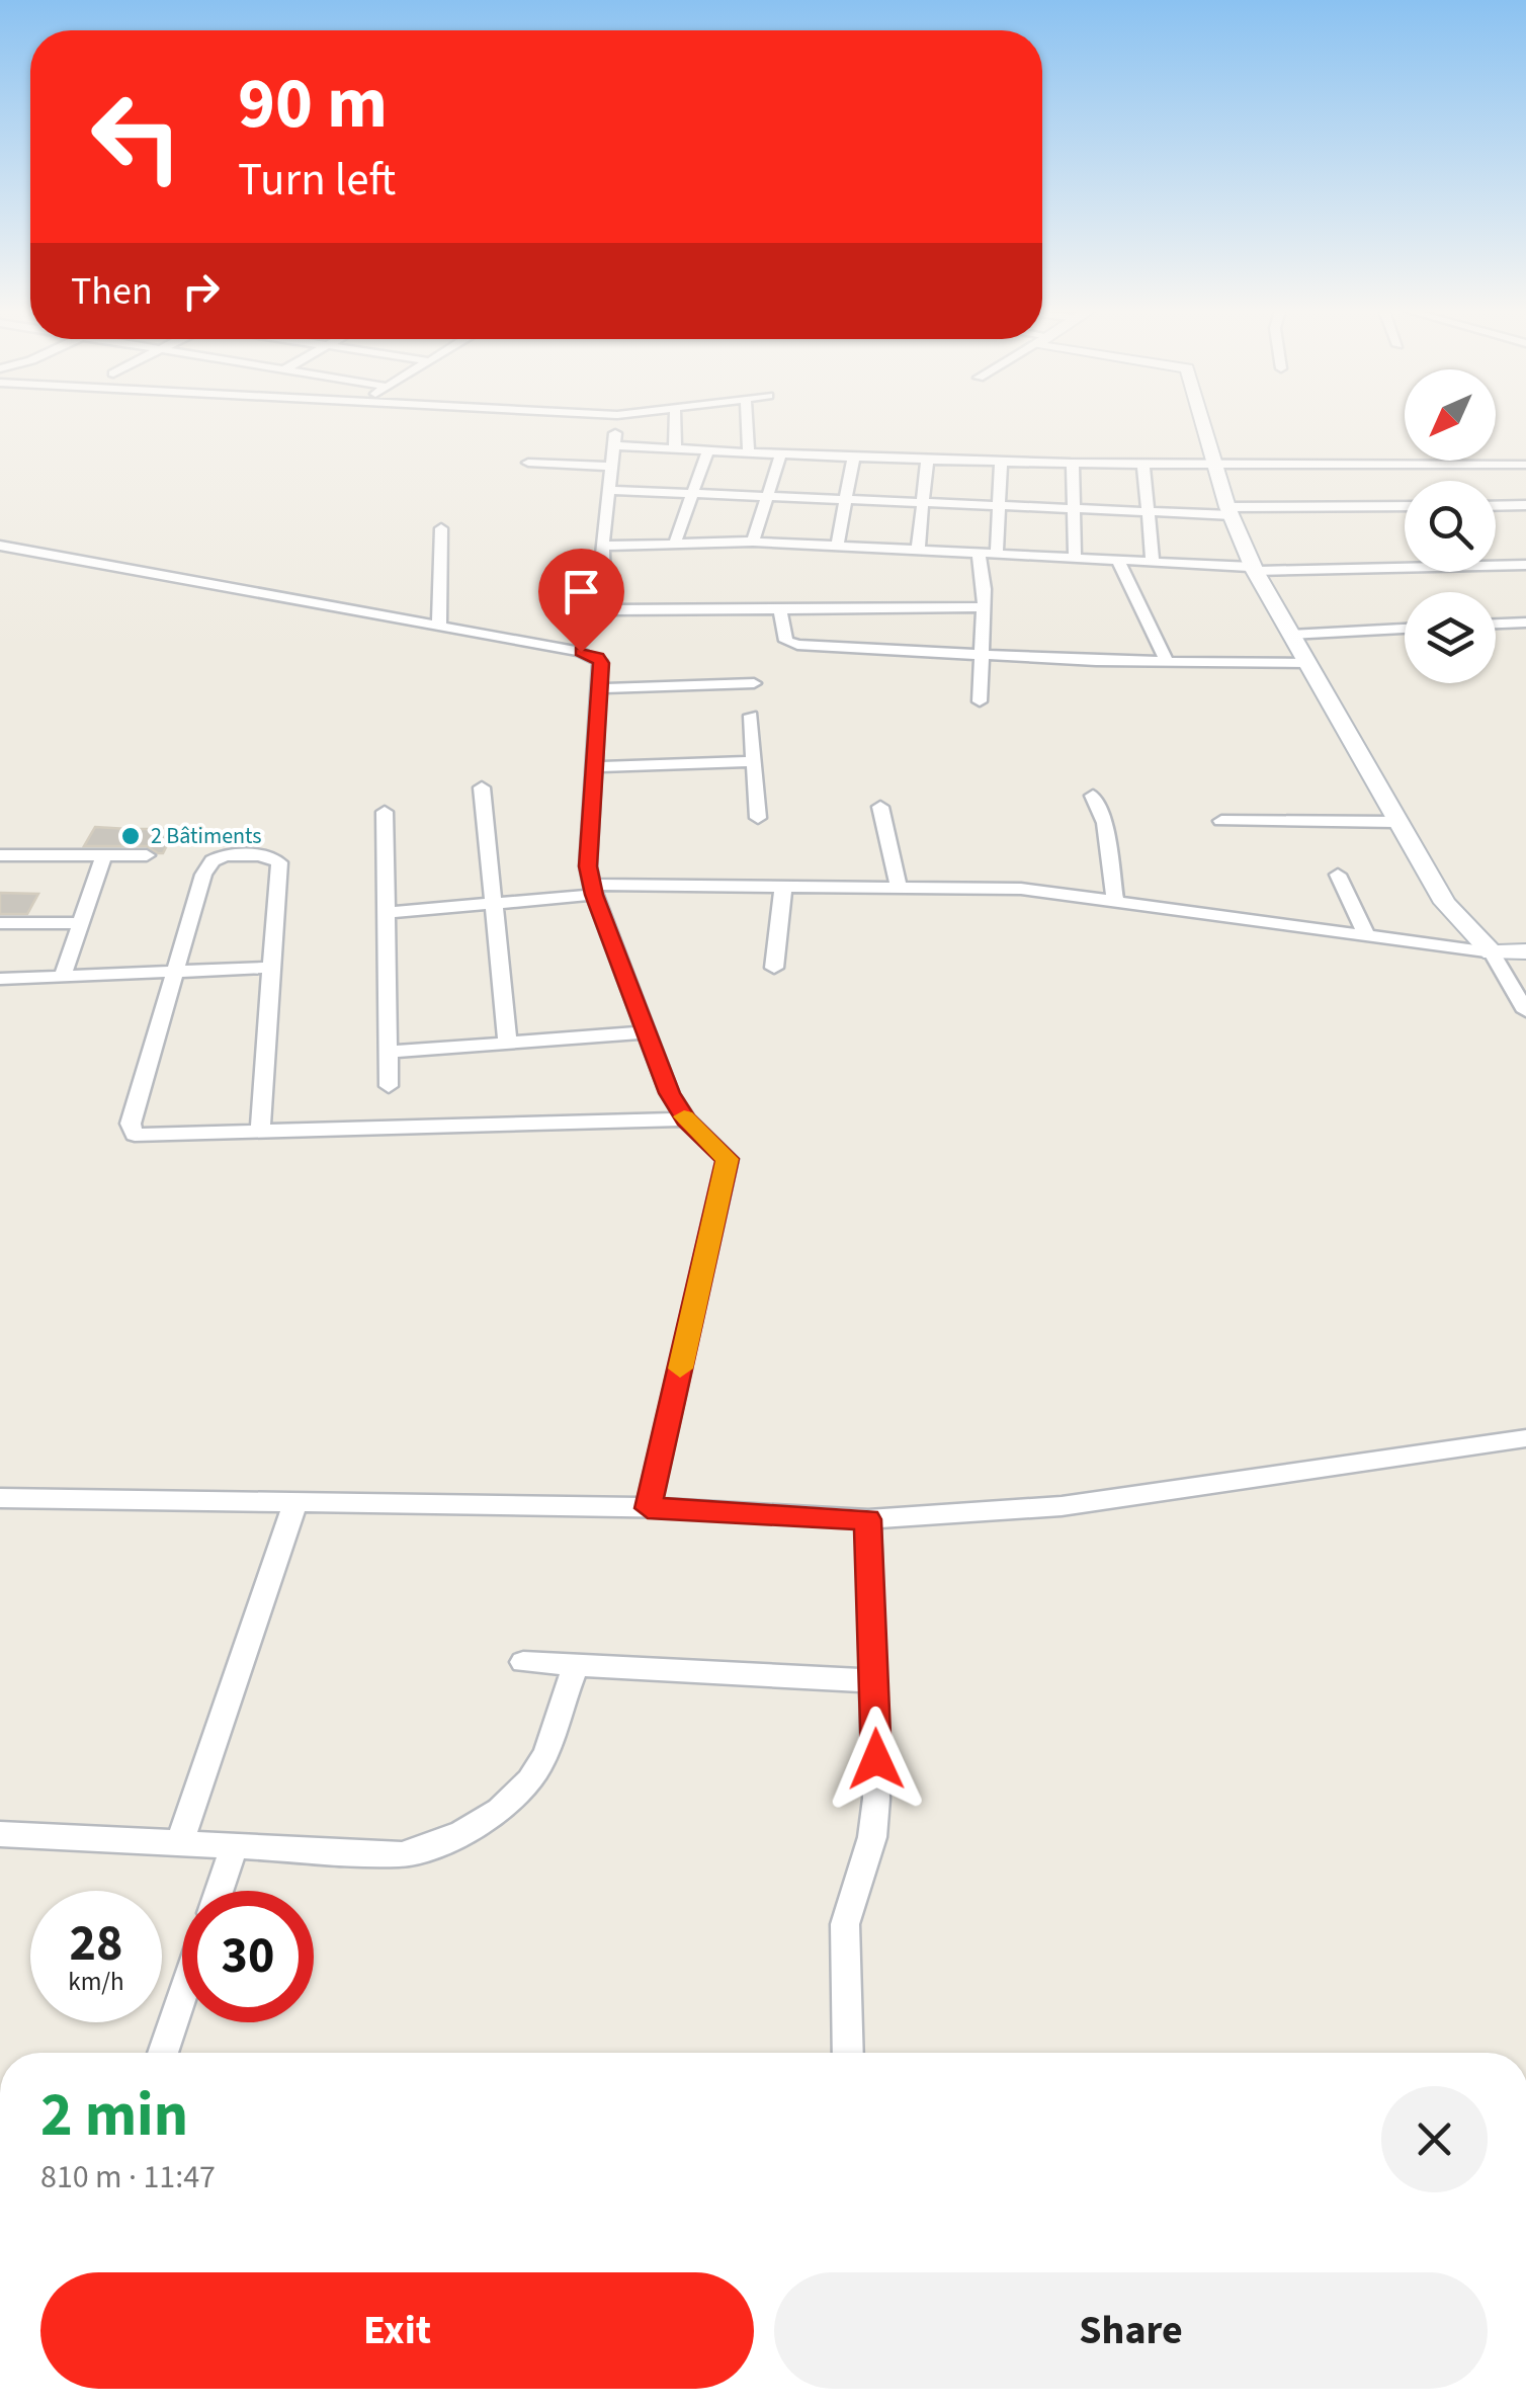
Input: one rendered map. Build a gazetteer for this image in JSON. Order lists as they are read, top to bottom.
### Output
{
  "places": ["2 Bâtiments"],
  "north": "bottom left",
  "page": {
    "turn": ["90 m", "Turn left"],
    "then": "Then",
    "speed": "28 km/h",
    "limit": "30",
    "heading": ["2 min", "810 m · 11:47"],
    "buttons": ["Exit", "Share"]
  }
}
